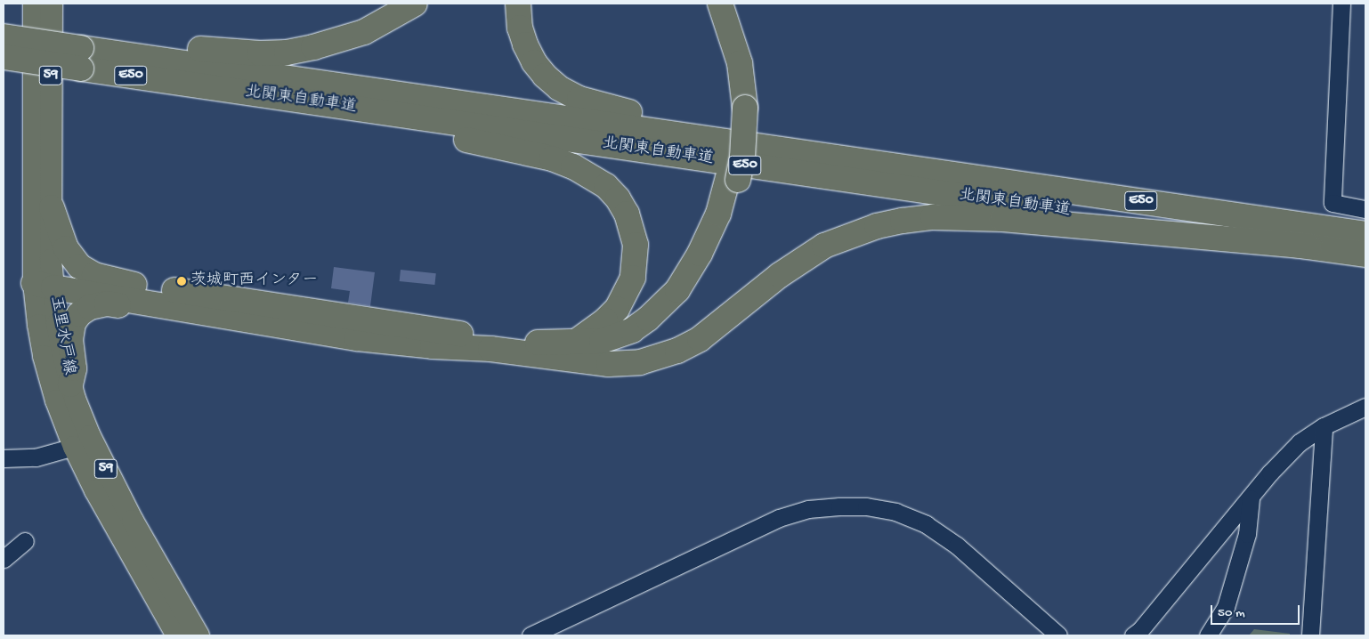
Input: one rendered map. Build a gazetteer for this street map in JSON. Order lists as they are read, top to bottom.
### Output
{
  "streets": {
    "highway": ["E50", "北関東自動車道"],
    "main road": ["59", "玉里水戸線"]
  },
  "places": ["茨城町西インター"],
  "scale_bar": "50 m"
}
